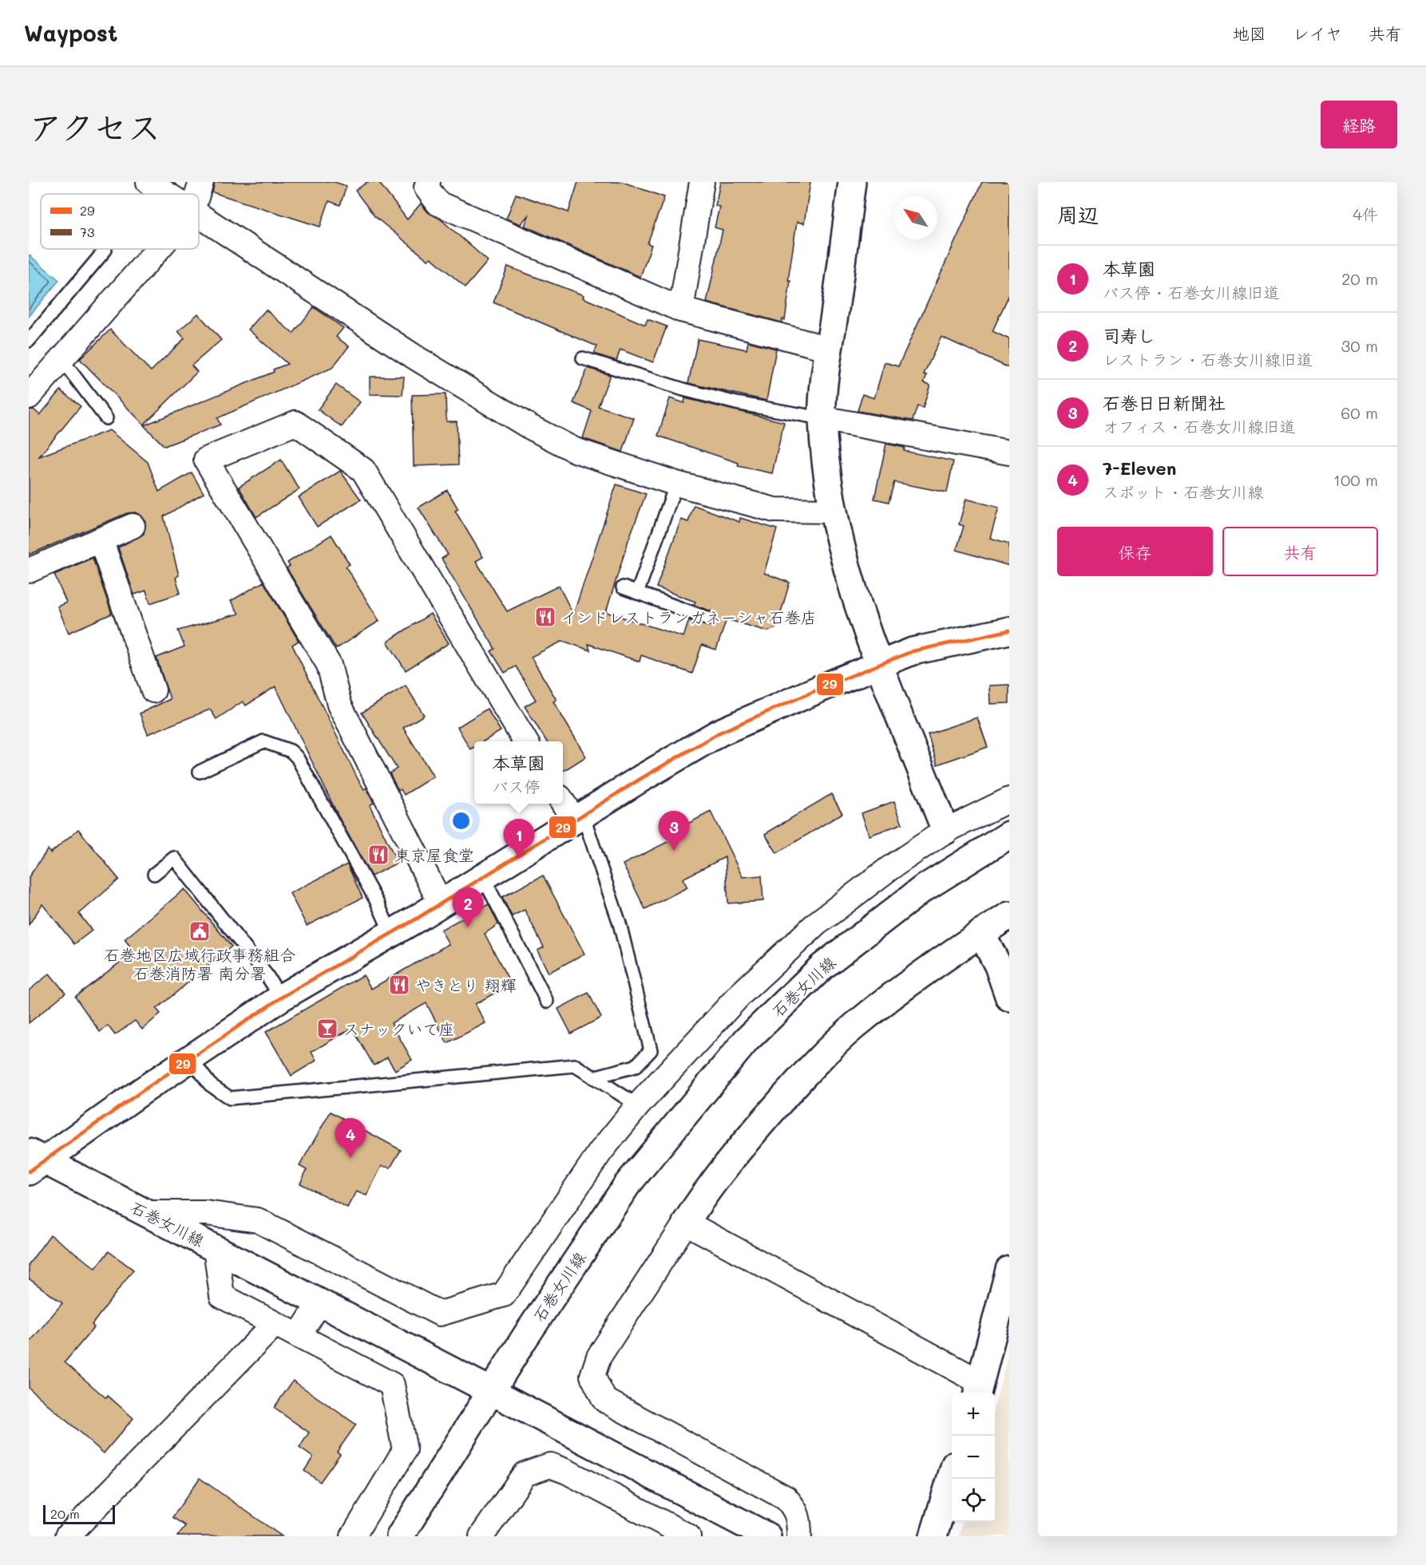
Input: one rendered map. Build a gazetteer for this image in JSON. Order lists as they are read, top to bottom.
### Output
{
  "streets": {
    "street": ["石巻女川線"]
  },
  "places": {
    "restaurant": ["インドレストランガネーシャ石巻店", "東京屋食堂", "やきとり 翔輝"],
    "public building": ["石巻地区広域行政事務組合 石巻消防署 南分署"],
    "bar": ["スナックいて座"]
  },
  "lines": ["transit line 29"],
  "legend": ["29", "73"],
  "scale_bar": "20 m",
  "north": "top left",
  "page": {
    "header": "Waypost",
    "nav": ["地図", "レイヤ", "共有"],
    "title": "アクセス",
    "buttons": [
      "経路",
      ["保存", "共有"]
    ],
    "heading": ["周辺", "4件"],
    "list": [
      {
        "mark": "1",
        "name": "本草園",
        "note": "バス停 · 石巻女川線旧道",
        "value": "20 m"
      },
      {
        "mark": "2",
        "name": "司寿し",
        "note": "レストラン · 石巻女川線旧道",
        "value": "30 m"
      },
      {
        "mark": "3",
        "name": "石巻日日新聞社",
        "note": "オフィス · 石巻女川線旧道",
        "value": "60 m"
      },
      {
        "mark": "4",
        "name": "7-Eleven",
        "note": "スポット · 石巻女川線",
        "value": "100 m"
      }
    ],
    "popup": ["本草園", "バス停"],
    "pins": [
      "3",
      "1",
      "2",
      "4"
    ],
    "map_buttons": ["+", "−"],
    "scale": "20 m"
  }
}
